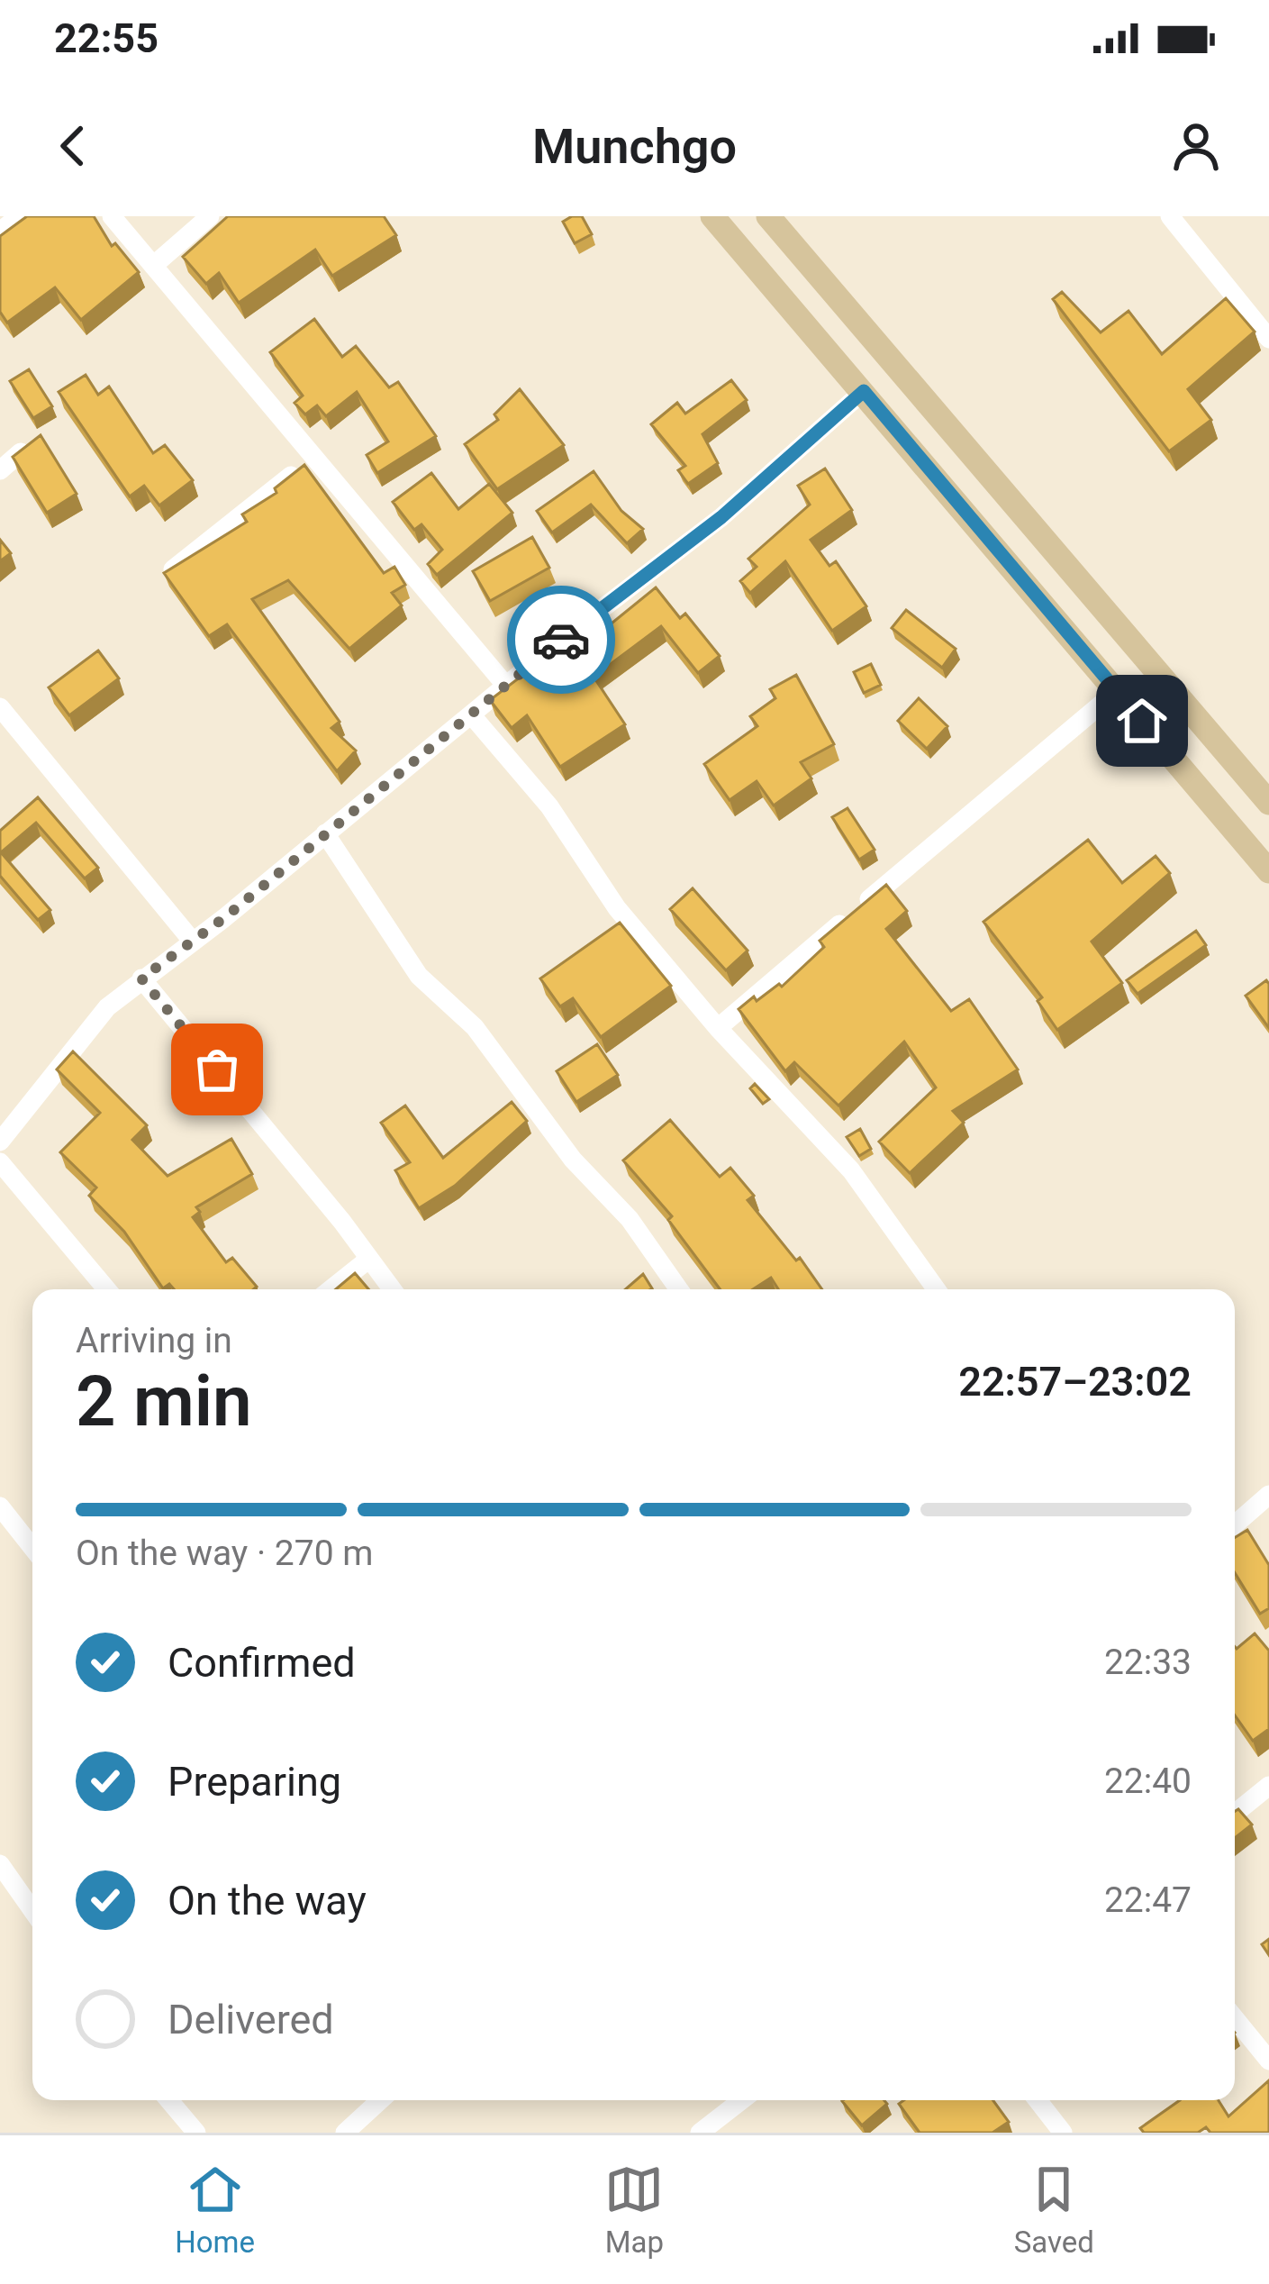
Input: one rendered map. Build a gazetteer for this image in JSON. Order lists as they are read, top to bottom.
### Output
{
  "page": {
    "status": "22:55",
    "header": "Munchgo",
    "heading": ["2 min", "Arriving in", "22:57–23:02"],
    "bar": "On the way · 270 m",
    "list": [
      ["Confirmed", "22:33"],
      ["Preparing", "22:40"],
      ["On the way", "22:47"],
      "Delivered"
    ],
    "tabs": ["Home", "Map", "Saved"]
  }
}
